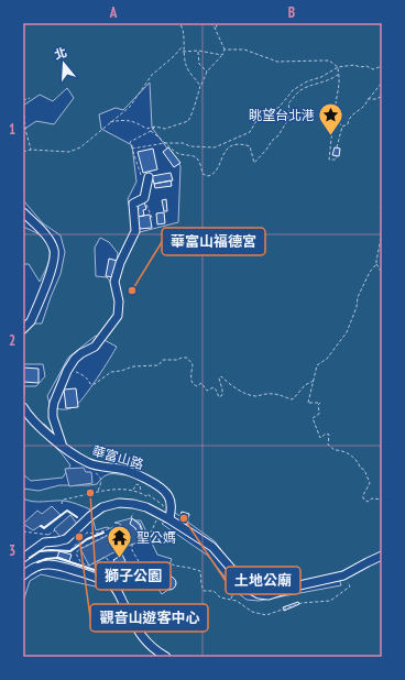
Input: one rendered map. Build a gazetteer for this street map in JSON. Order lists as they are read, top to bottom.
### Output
{
  "streets": {
    "street": ["華富山路"]
  },
  "places": {
    "place": ["眺望台北港"],
    "other": [
      "華富山福德宮",
      "獅子公園",
      "土地公廟",
      "觀音山遊客中心"
    ],
    "temple": ["聖公媽"]
  },
  "north": "top",
  "grid": {
    "columns": ["A", "B"],
    "rows": ["1", "2", "3"]
  }
}
